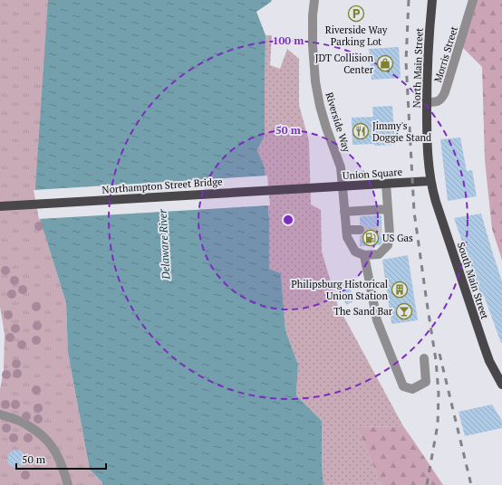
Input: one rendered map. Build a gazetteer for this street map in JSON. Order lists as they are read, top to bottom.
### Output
{
  "streets": {
    "main road": [
      "North Main Street",
      "Union Square",
      "Northampton Street Bridge",
      "South Main Street"
    ],
    "street": ["Morris Street", "Riverside Way"]
  },
  "crossings": [
    ["Morris Street", "North Main Street"],
    ["North Main Street", "Union Square"],
    ["North Main Street", "South Main Street"],
    ["Riverside Way", "Union Square"],
    ["Union Square", "Northampton Street Bridge"],
    ["Union Square", "South Main Street"]
  ],
  "water": ["Delaware River"],
  "places": {
    "parking": ["Riverside Way Parking Lot"],
    "shop": ["JDT Collision Center"],
    "restaurant": ["Jimmy's Doggie Stand"],
    "fuel station": ["US Gas"],
    "building": ["Philipsburg Historical Union Station"],
    "bar": ["The Sand Bar"]
  },
  "scale_bar": "50 m",
  "rings": ["100 m", "50 m"]
}
